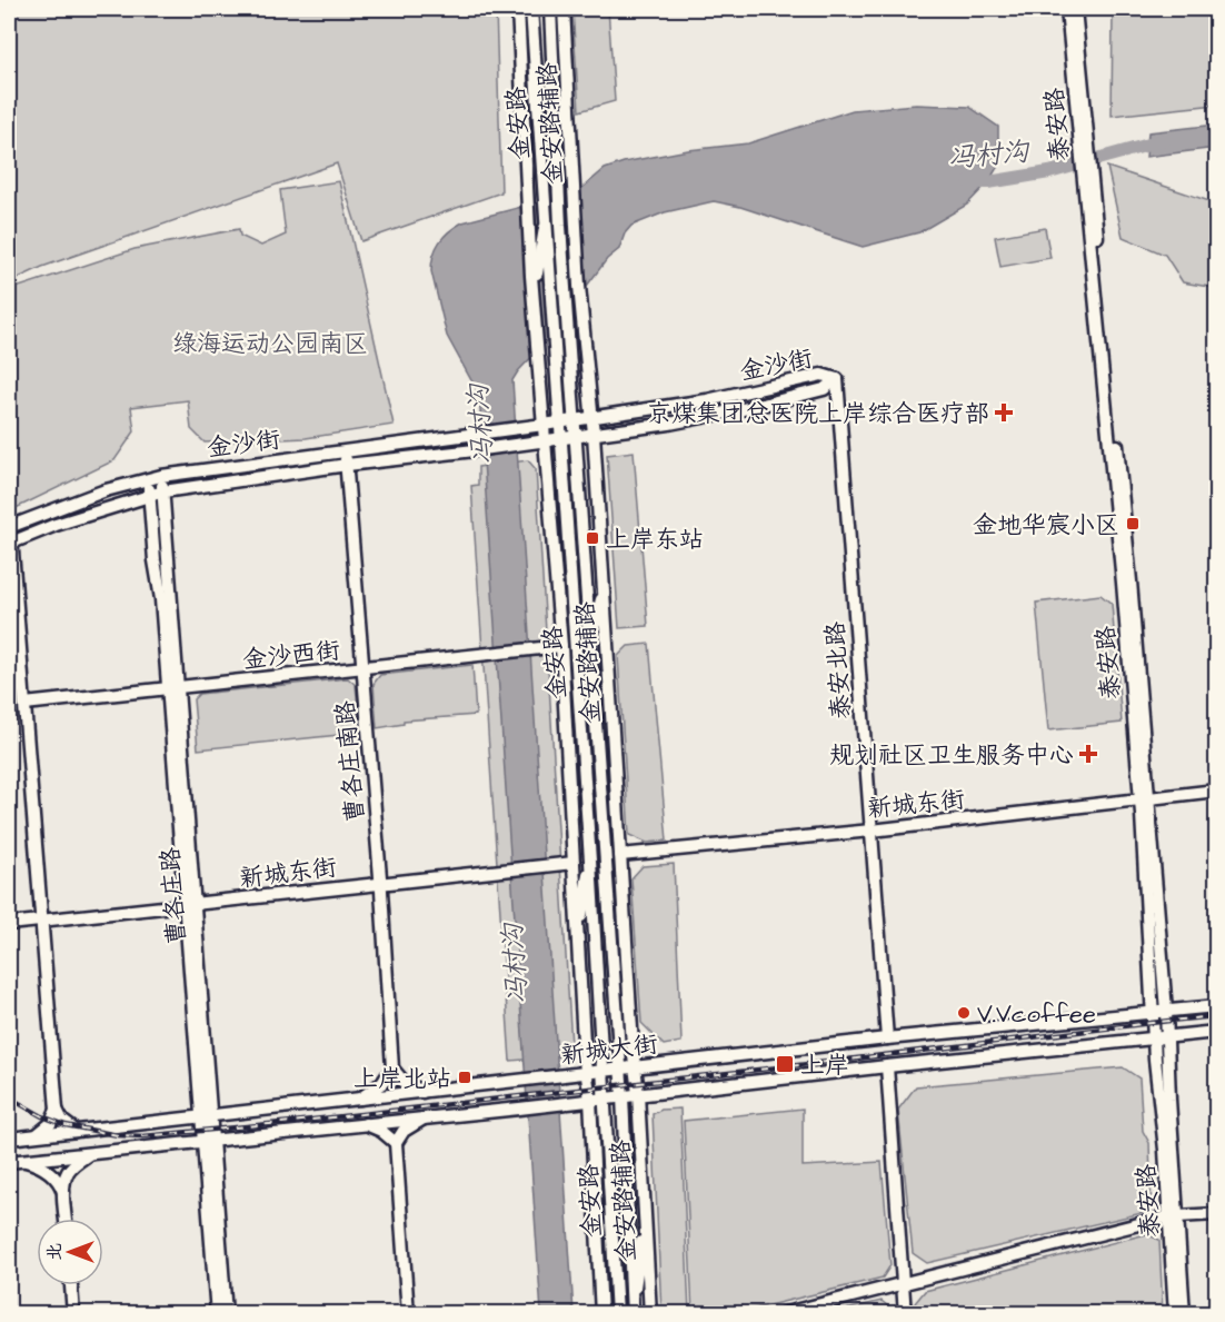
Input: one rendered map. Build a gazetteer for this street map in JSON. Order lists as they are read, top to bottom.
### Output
{
  "streets": {
    "main road": [
      "金安路",
      "金安路辅路",
      "泰安路",
      "金沙街",
      "金沙西街",
      "泰安北路",
      "曹各庄南路",
      "新城东街",
      "曹各庄路",
      "新城大街"
    ]
  },
  "crossings": [
    ["金安路", "金安路辅路"],
    ["金安路", "金沙街"],
    ["金安路", "新城大街"],
    ["金安路辅路", "金沙街"],
    ["金安路辅路", "金沙西街"],
    ["金安路辅路", "新城东街"],
    ["金安路辅路", "新城大街"],
    ["泰安路", "新城东街"],
    ["泰安路", "新城大街"],
    ["金沙街", "泰安北路"],
    ["金沙街", "曹各庄南路"],
    ["金沙街", "曹各庄路"],
    ["金沙西街", "曹各庄南路"],
    ["金沙西街", "曹各庄路"],
    ["泰安北路", "新城东街"],
    ["泰安北路", "新城大街"],
    ["曹各庄南路", "新城东街"],
    ["新城东街", "曹各庄路"],
    ["曹各庄路", "新城大街"]
  ],
  "water": ["冯村沟"],
  "parks": ["绿海运动公园南区"],
  "places": {
    "health": ["京煤集团总医院上岸综合医疗部", "规划社区卫生服务中心"],
    "transit": [
      "金地华宸小区",
      "上岸东站",
      "上岸",
      "上岸北站"
    ],
    "other": ["V.Vcoffee"]
  },
  "north": "left"
}
